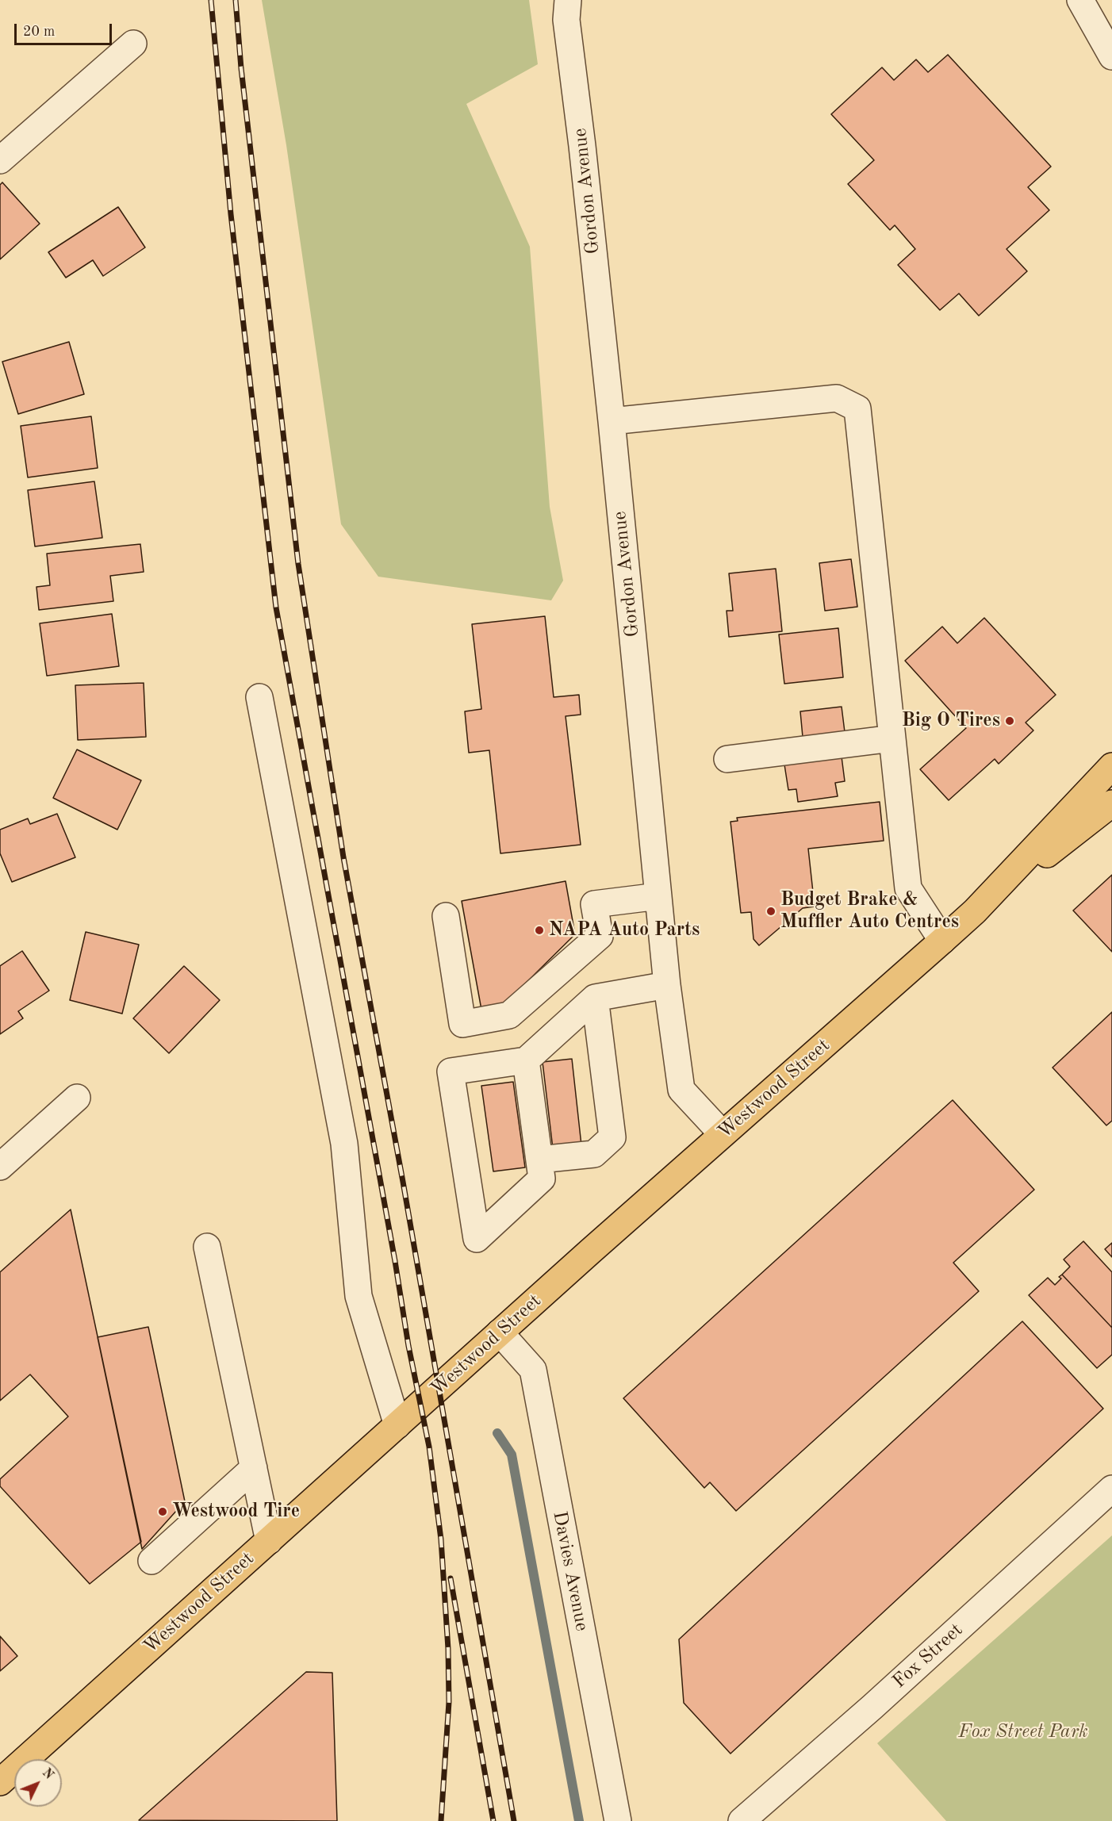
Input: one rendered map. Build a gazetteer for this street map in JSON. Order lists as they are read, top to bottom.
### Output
{
  "streets": {
    "main road": ["Westwood Street"],
    "street": ["Gordon Avenue", "Davies Avenue", "Fox Street"]
  },
  "crossings": [
    ["Gordon Avenue", "Westwood Street"],
    ["Westwood Street", "Davies Avenue"]
  ],
  "parks": ["Fox Street Park"],
  "places": [
    "Big O Tires",
    "Budget Brake & Muffler Auto Centres",
    "NAPA Auto Parts",
    "Westwood Tire"
  ],
  "scale_bar": "20 m",
  "north": "top right"
}
